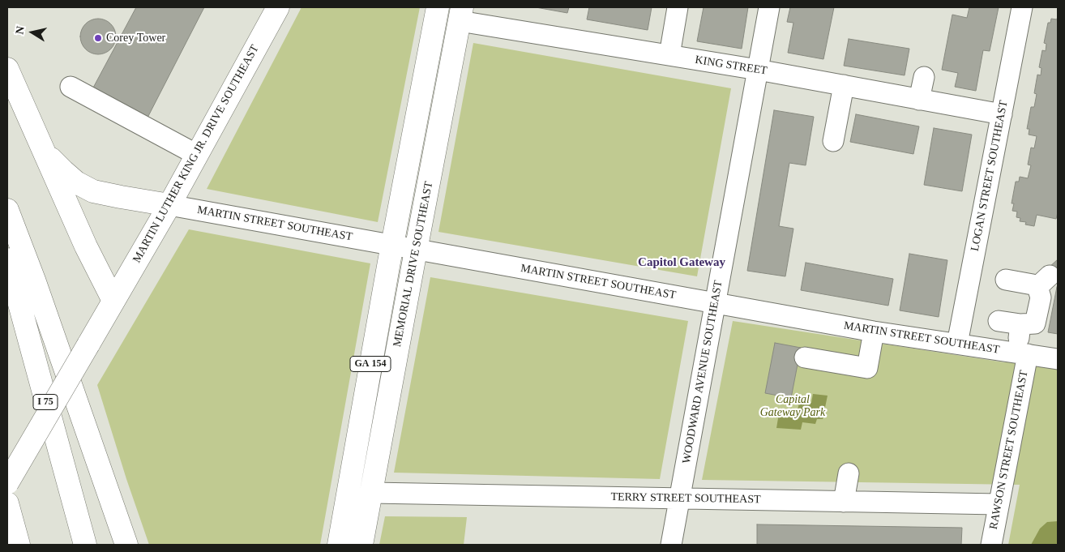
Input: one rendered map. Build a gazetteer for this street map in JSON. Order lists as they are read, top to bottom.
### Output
{
  "streets": {
    "main road": [
      "MARTIN LUTHER KING JR. DRIVE SOUTHEAST",
      "MEMORIAL DRIVE SOUTHEAST",
      "GA 154",
      "I 75"
    ],
    "street": [
      "KING STREET",
      "LOGAN STREET SOUTHEAST",
      "MARTIN STREET SOUTHEAST",
      "WOODWARD AVENUE SOUTHEAST",
      "RAWSON STREET SOUTHEAST",
      "TERRY STREET SOUTHEAST"
    ]
  },
  "crossings": [
    ["KING STREET", "LOGAN STREET SOUTHEAST"],
    ["KING STREET", "MEMORIAL DRIVE SOUTHEAST"],
    ["KING STREET", "WOODWARD AVENUE SOUTHEAST"],
    ["MARTIN LUTHER KING JR. DRIVE SOUTHEAST", "MARTIN STREET SOUTHEAST"],
    ["LOGAN STREET SOUTHEAST", "MARTIN STREET SOUTHEAST"],
    ["MARTIN STREET SOUTHEAST", "MEMORIAL DRIVE SOUTHEAST"],
    ["MARTIN STREET SOUTHEAST", "WOODWARD AVENUE SOUTHEAST"],
    ["MARTIN STREET SOUTHEAST", "RAWSON STREET SOUTHEAST"],
    ["MEMORIAL DRIVE SOUTHEAST", "TERRY STREET SOUTHEAST"],
    ["WOODWARD AVENUE SOUTHEAST", "TERRY STREET SOUTHEAST"],
    ["RAWSON STREET SOUTHEAST", "TERRY STREET SOUTHEAST"]
  ],
  "districts": ["Capitol Gateway"],
  "parks": ["Capital Gateway Park"],
  "places": ["Corey Tower"],
  "north": "left"
}
